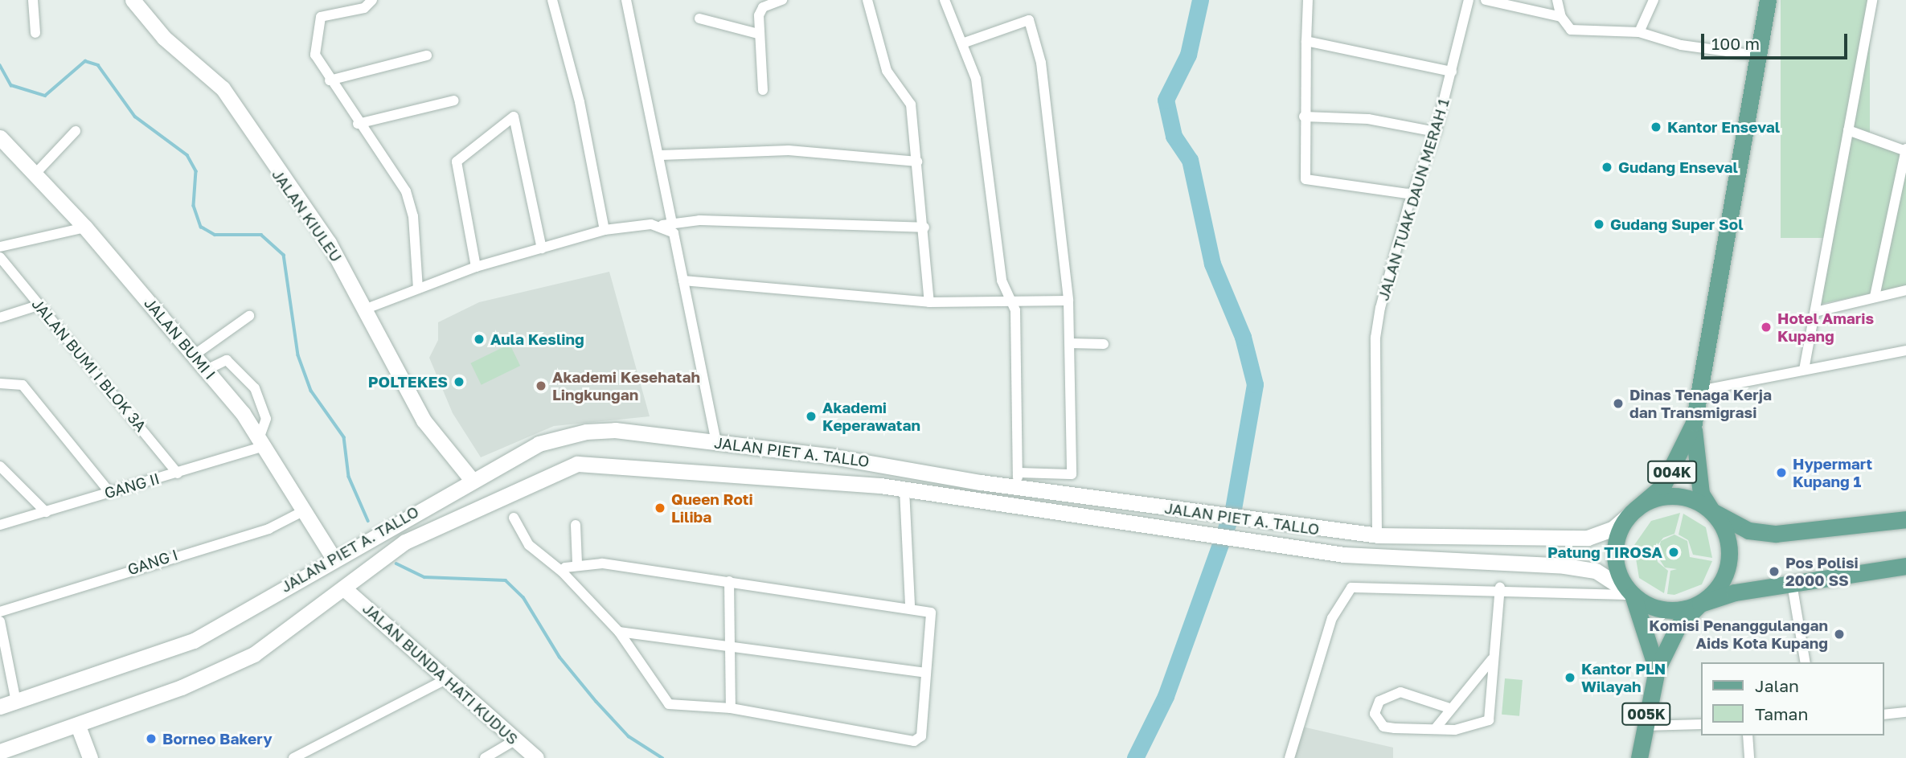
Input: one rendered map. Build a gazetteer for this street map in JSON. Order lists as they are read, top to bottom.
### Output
{
  "streets": {
    "main road": [
      "JALAN KIULEU",
      "JALAN BUMI I",
      "JALAN PIET A. TALLO",
      "004K",
      "JALAN BUNDA HATI KUDUS",
      "005K"
    ],
    "street": [
      "JALAN TUAK DAUN MERAH 1",
      "JALAN BUMI I BLOK 3A",
      "GANG II",
      "GANG I"
    ]
  },
  "crossings": [
    ["JALAN TUAK DAUN MERAH 1", "JALAN PIET A. TALLO"],
    ["JALAN KIULEU", "JALAN PIET A. TALLO"],
    ["JALAN BUMI I", "JALAN PIET A. TALLO"],
    ["JALAN BUMI I", "GANG II"],
    ["JALAN BUMI I", "GANG I"],
    ["JALAN BUMI I BLOK 3A", "GANG II"],
    ["JALAN PIET A. TALLO", "004K"],
    ["JALAN PIET A. TALLO", "JALAN BUNDA HATI KUDUS"],
    ["JALAN PIET A. TALLO", "005K"],
    ["004K", "005K"]
  ],
  "places": [
    "Kantor Enseval",
    "Gudang Enseval",
    "Gudang Super Sol",
    "Hotel Amaris Kupang",
    "Aula Kesling",
    "POLTEKES",
    "Akademi Kesehatah Lingkungan",
    "Dinas Tenaga Kerja dan Transmigrasi",
    "Akademi Keperawatan",
    "Hypermart Kupang 1",
    "Queen Roti Liliba",
    "Patung TIROSA",
    "Pos Polisi 2000 SS",
    "Komisi Penanggulangan Aids Kota Kupang",
    "Kantor PLN Wilayah",
    "Borneo Bakery"
  ],
  "legend": ["Jalan", "Taman"],
  "scale_bar": "100 m"
}
